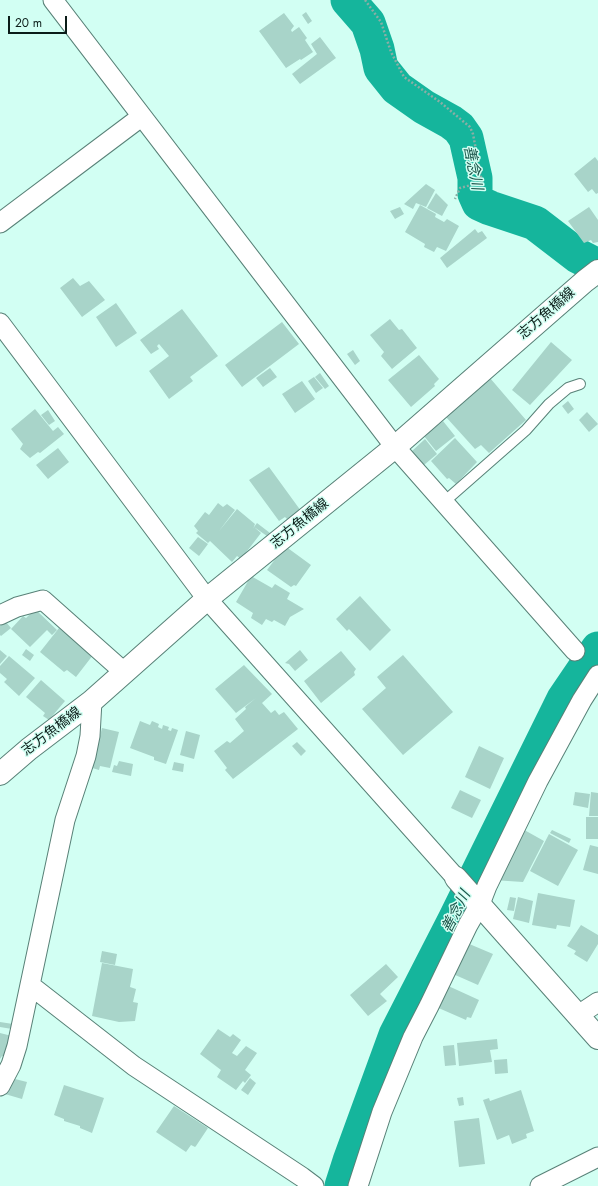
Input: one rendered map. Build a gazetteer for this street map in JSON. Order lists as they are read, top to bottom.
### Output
{
  "streets": {
    "main road": ["志方魚橋線"]
  },
  "water": ["善念川"],
  "scale_bar": "20 m"
}
